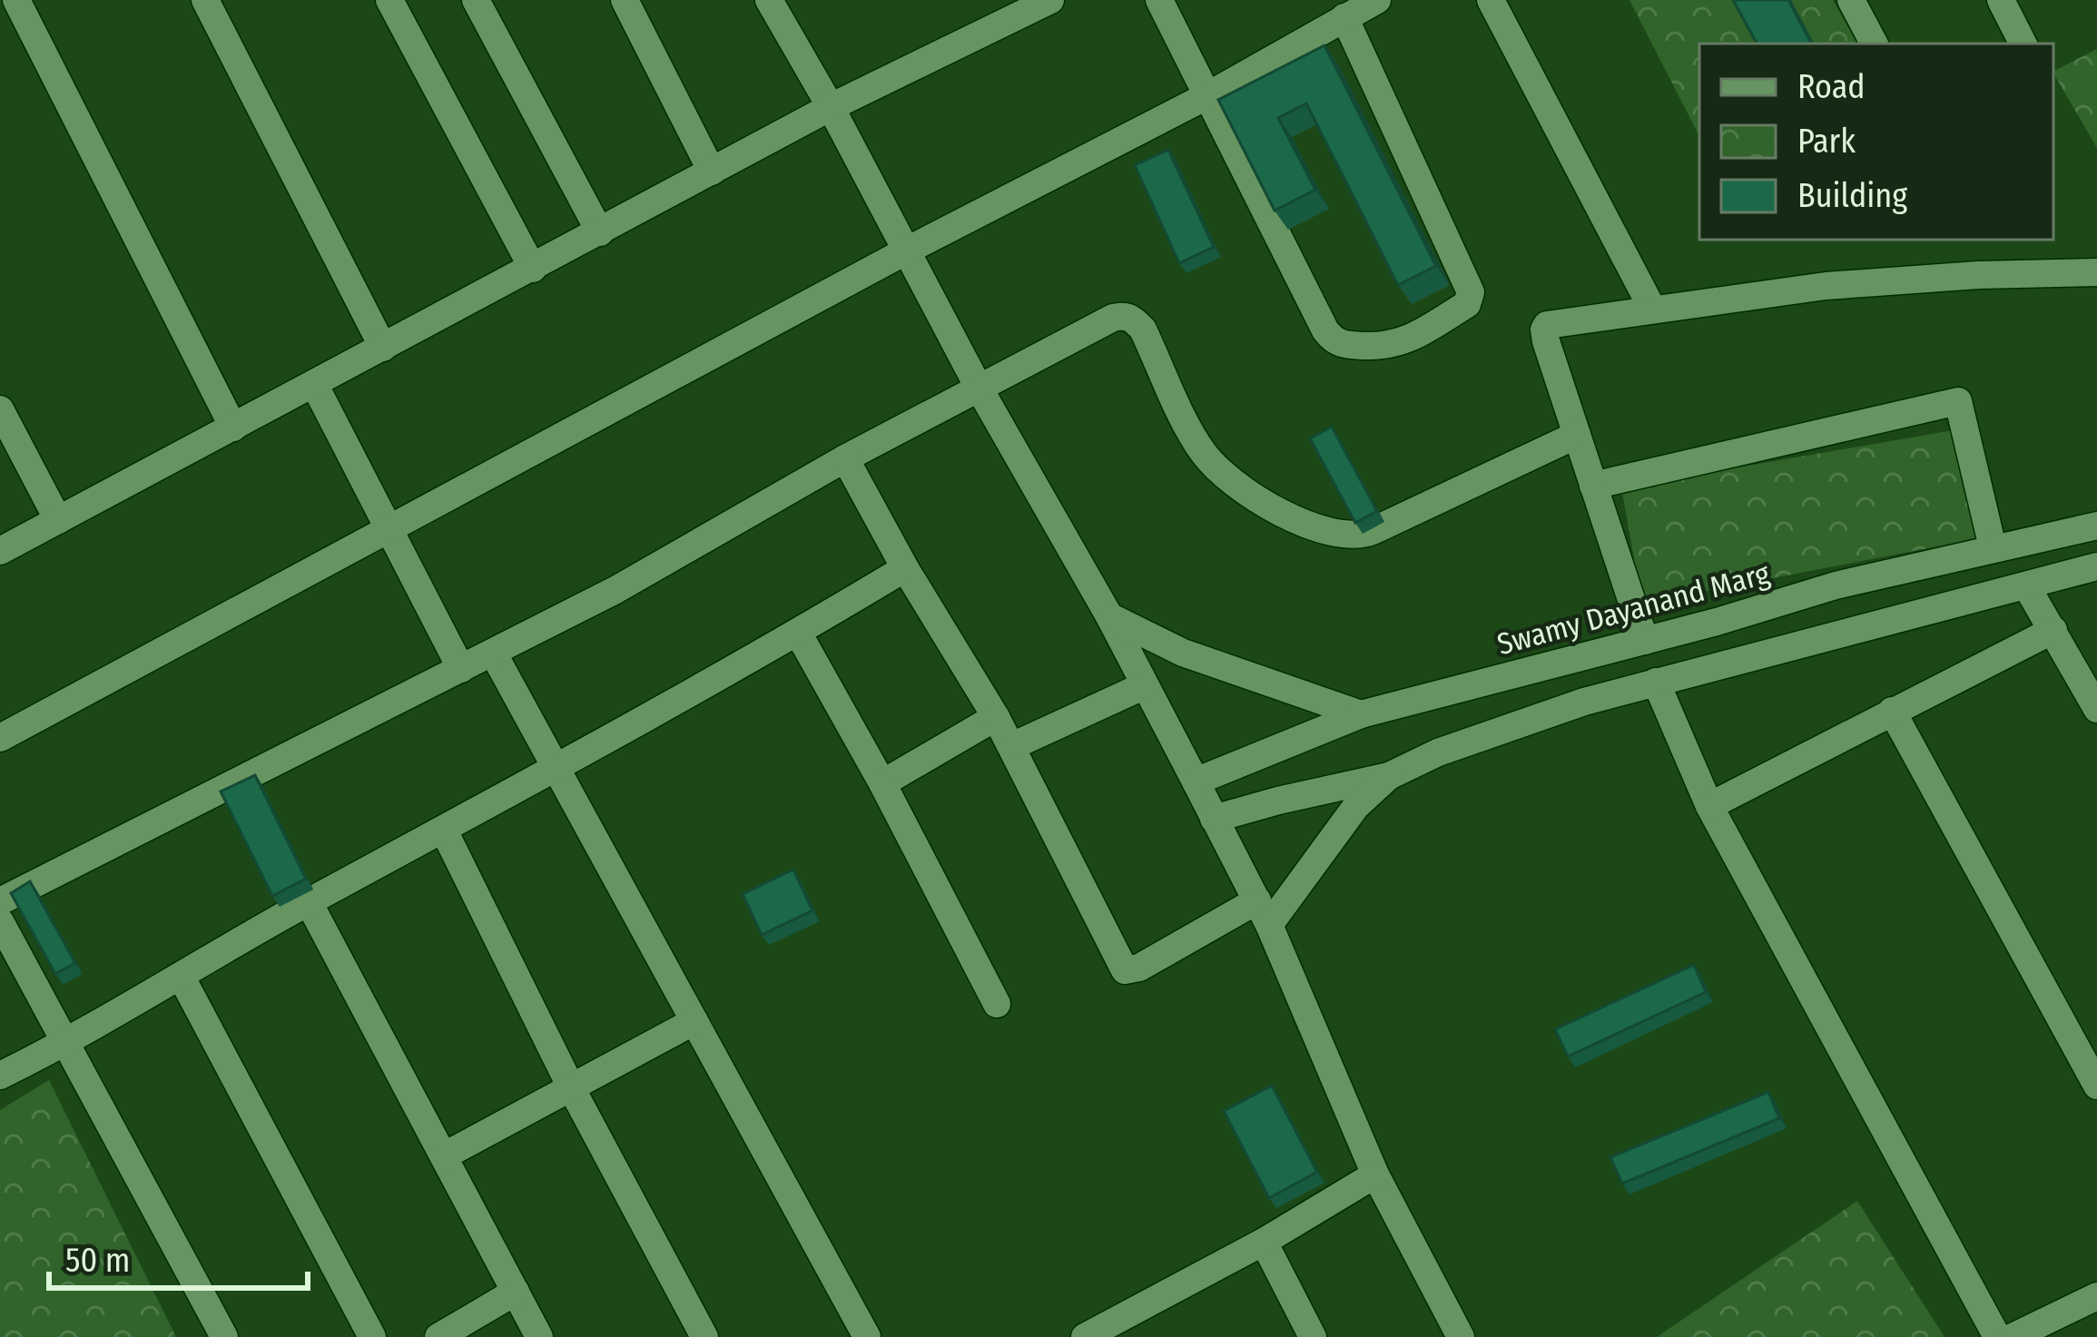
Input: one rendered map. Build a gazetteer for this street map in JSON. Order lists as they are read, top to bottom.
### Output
{
  "streets": {
    "street": ["Swamy Dayanand Marg"]
  },
  "legend": ["Road", "Park", "Building"],
  "scale_bar": "50 m"
}
